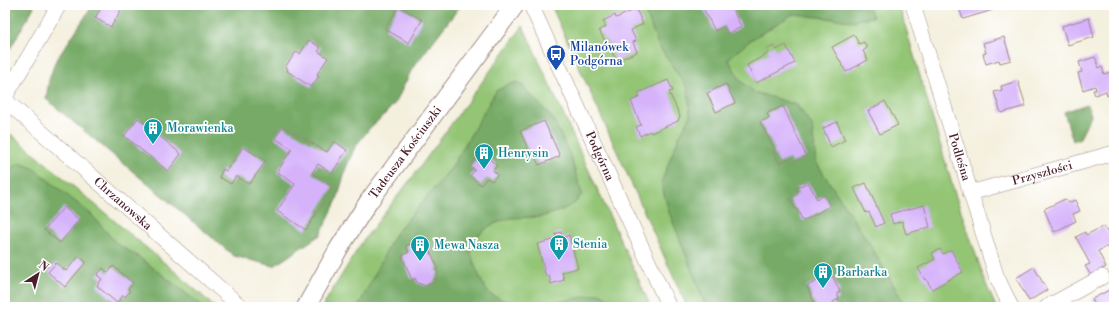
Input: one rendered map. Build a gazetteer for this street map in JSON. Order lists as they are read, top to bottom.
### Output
{
  "streets": {
    "street": [
      "Tadeusza Kościuszki",
      "Podgórna",
      "Podleśna",
      "Przyszłości",
      "Chrzanowska"
    ]
  },
  "crossings": [
    ["Podleśna", "Przyszłości"]
  ],
  "places": {
    "bus stop": ["Milanówek Podgórna"],
    "building": [
      "Morawienka",
      "Henrysin",
      "Stenia",
      "Mewa Nasza",
      "Barbarka"
    ]
  },
  "north": "top right"
}
